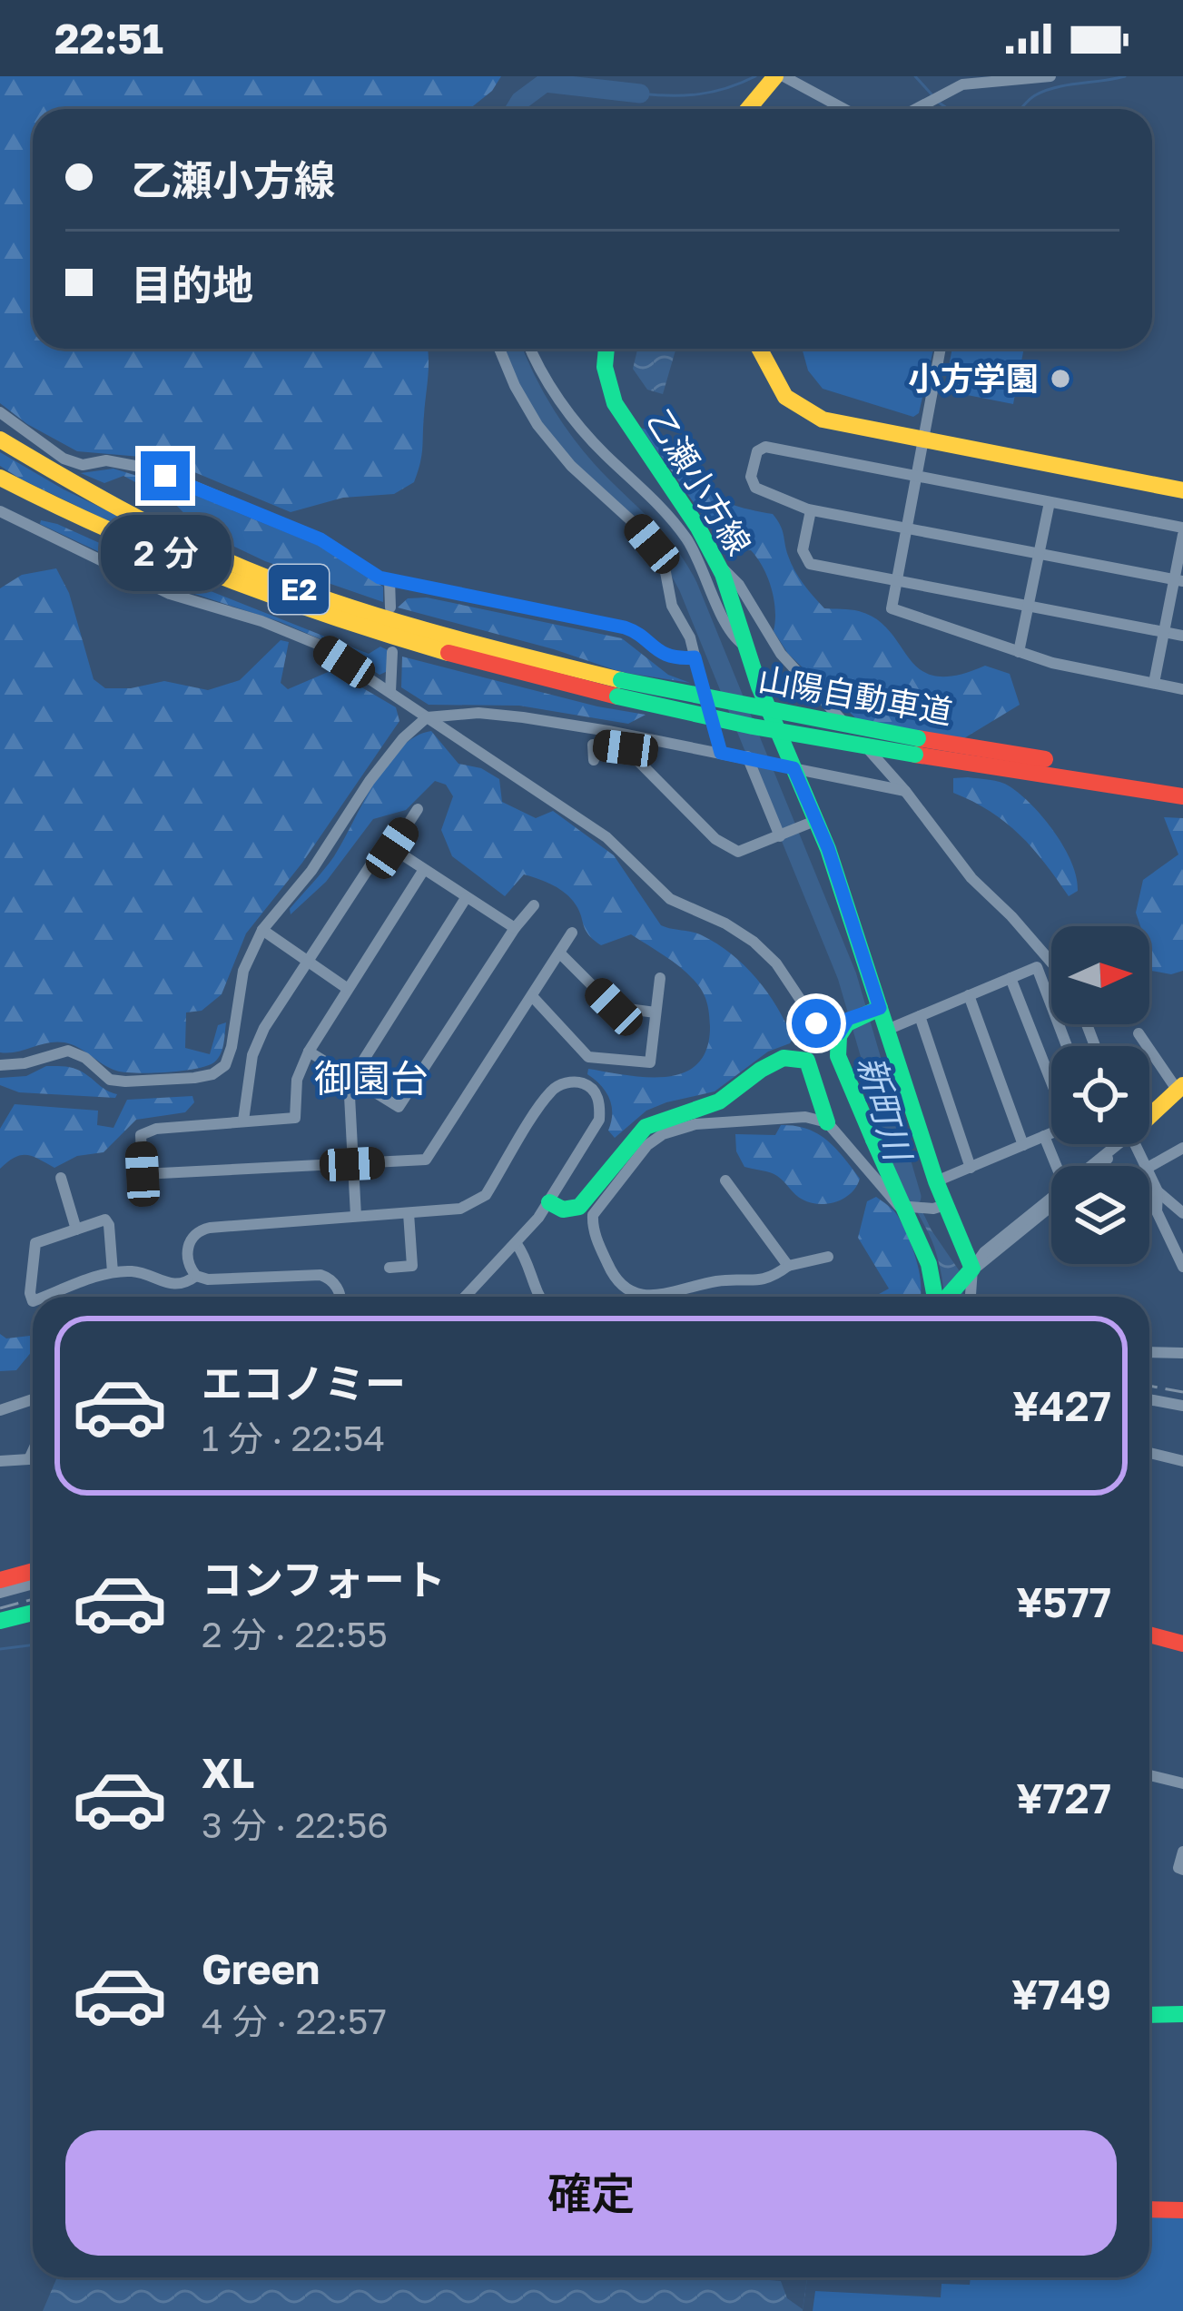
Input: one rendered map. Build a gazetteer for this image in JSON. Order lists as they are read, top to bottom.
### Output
{
  "streets": {
    "main road": ["乙瀬小方線", "E2", "山陽自動車道"]
  },
  "crossings": [
    ["E2", "山陽自動車道"]
  ],
  "districts": ["御園台"],
  "water": ["新町川"],
  "places": ["小方学園"],
  "north": "right",
  "page": {
    "status": "22:51",
    "banner": ["乙瀬小方線", "目的地"],
    "bubble": "2 分",
    "list": [
      {
        "name": "エコノミー",
        "note": "1 分 · 22:54",
        "value": "¥427"
      },
      {
        "name": "コンフォート",
        "note": "2 分 · 22:55",
        "value": "¥577"
      },
      {
        "name": "XL",
        "note": "3 分 · 22:56",
        "value": "¥727"
      },
      {
        "name": "Green",
        "note": "4 分 · 22:57",
        "value": "¥749"
      }
    ],
    "buttons": "確定"
  }
}
